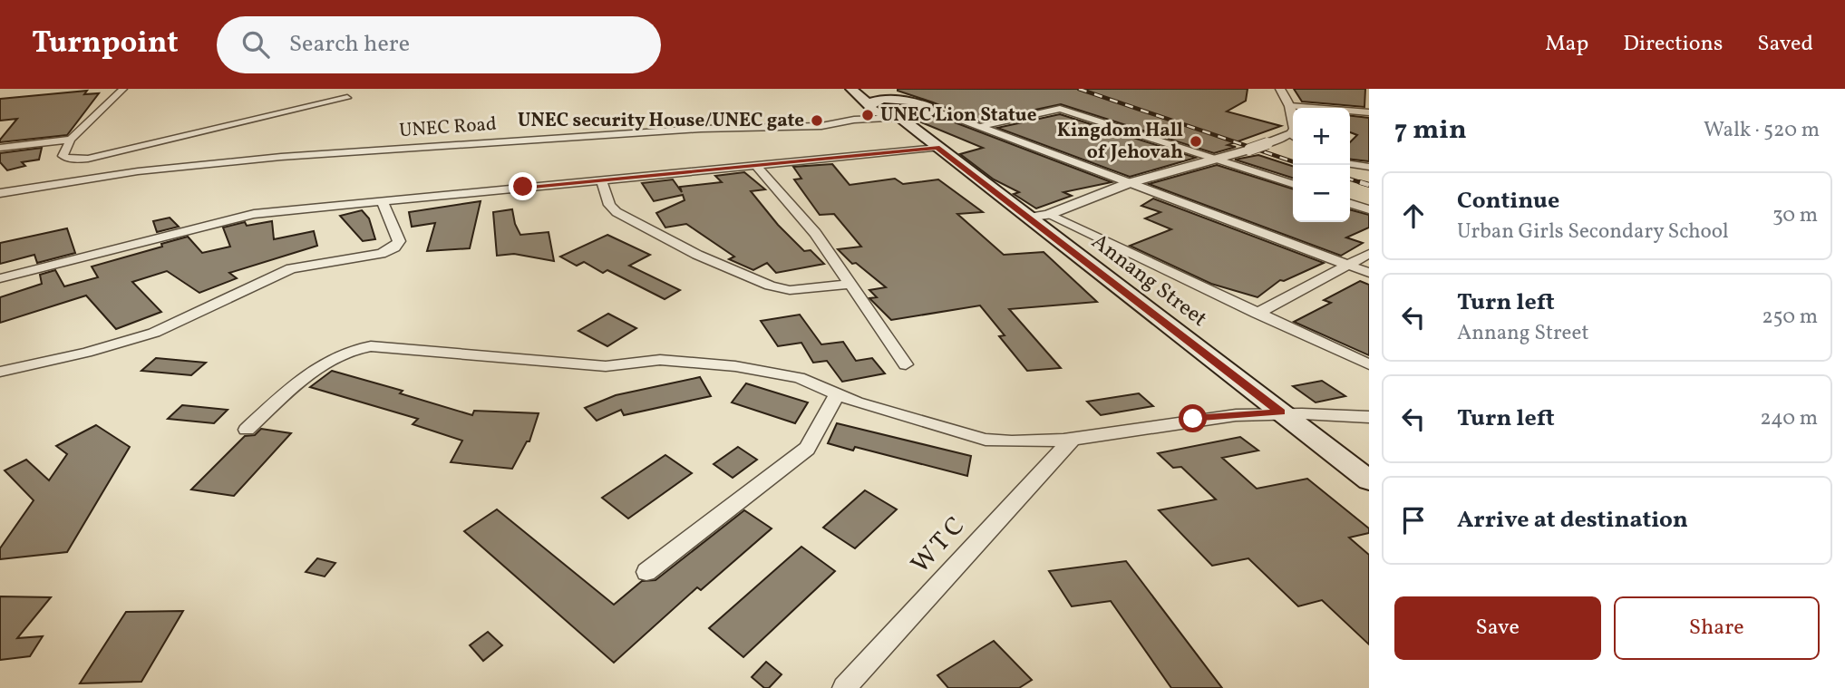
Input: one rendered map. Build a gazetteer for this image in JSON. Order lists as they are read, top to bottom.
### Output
{
  "streets": {
    "main road": ["Annang Street"],
    "street": ["UNEC Road", "W T C"]
  },
  "crossings": [
    ["UNEC Road", "Annang Street"]
  ],
  "places": ["UNEC Lion Statue", "UNEC security House/UNEC gate", "Kingdom Hall of Jehovah"],
  "page": {
    "header": "Turnpoint",
    "search": "Search here",
    "nav": ["Map", "Directions", "Saved"],
    "heading": ["7 min", "Walk · 520 m"],
    "map_buttons": ["+", "−"],
    "list": [
      ["Continue", "Urban Girls Secondary School", "30 m"],
      ["Turn left", "Annang Street", "250 m"],
      ["Turn left", "240 m"],
      "Arrive at destination"
    ],
    "buttons": ["Save", "Share"]
  }
}
